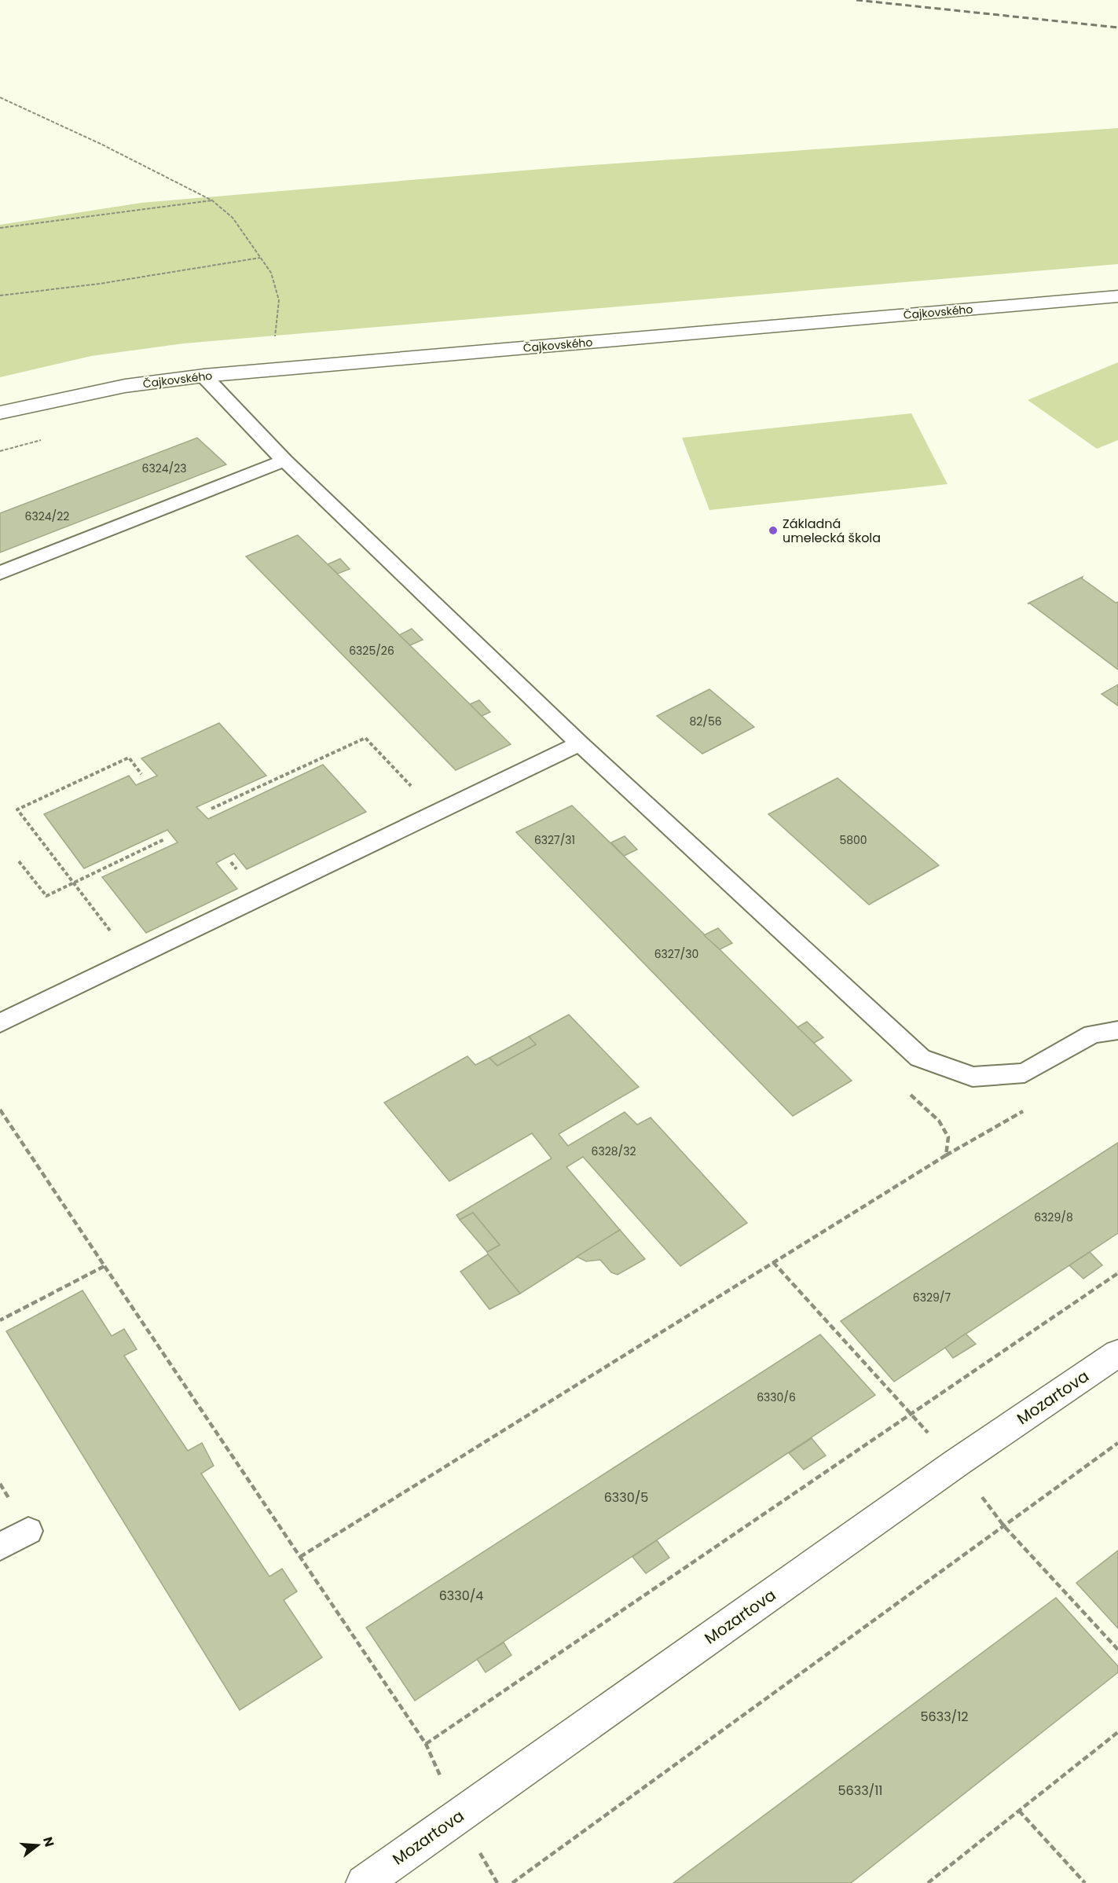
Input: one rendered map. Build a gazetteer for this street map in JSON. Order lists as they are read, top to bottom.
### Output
{
  "streets": {
    "street": ["Čajkovského", "Mozartova"]
  },
  "places": ["Základná umelecká škola"],
  "house_numbers": [
    "6324/23",
    "6324/22",
    "6325/26",
    "82/56",
    "6327/31",
    "5800",
    "6327/30",
    "6328/32",
    "6329/8",
    "6329/7",
    "6330/6",
    "6330/5",
    "6330/4",
    "5633/12",
    "5633/11"
  ],
  "north": "right"
}
